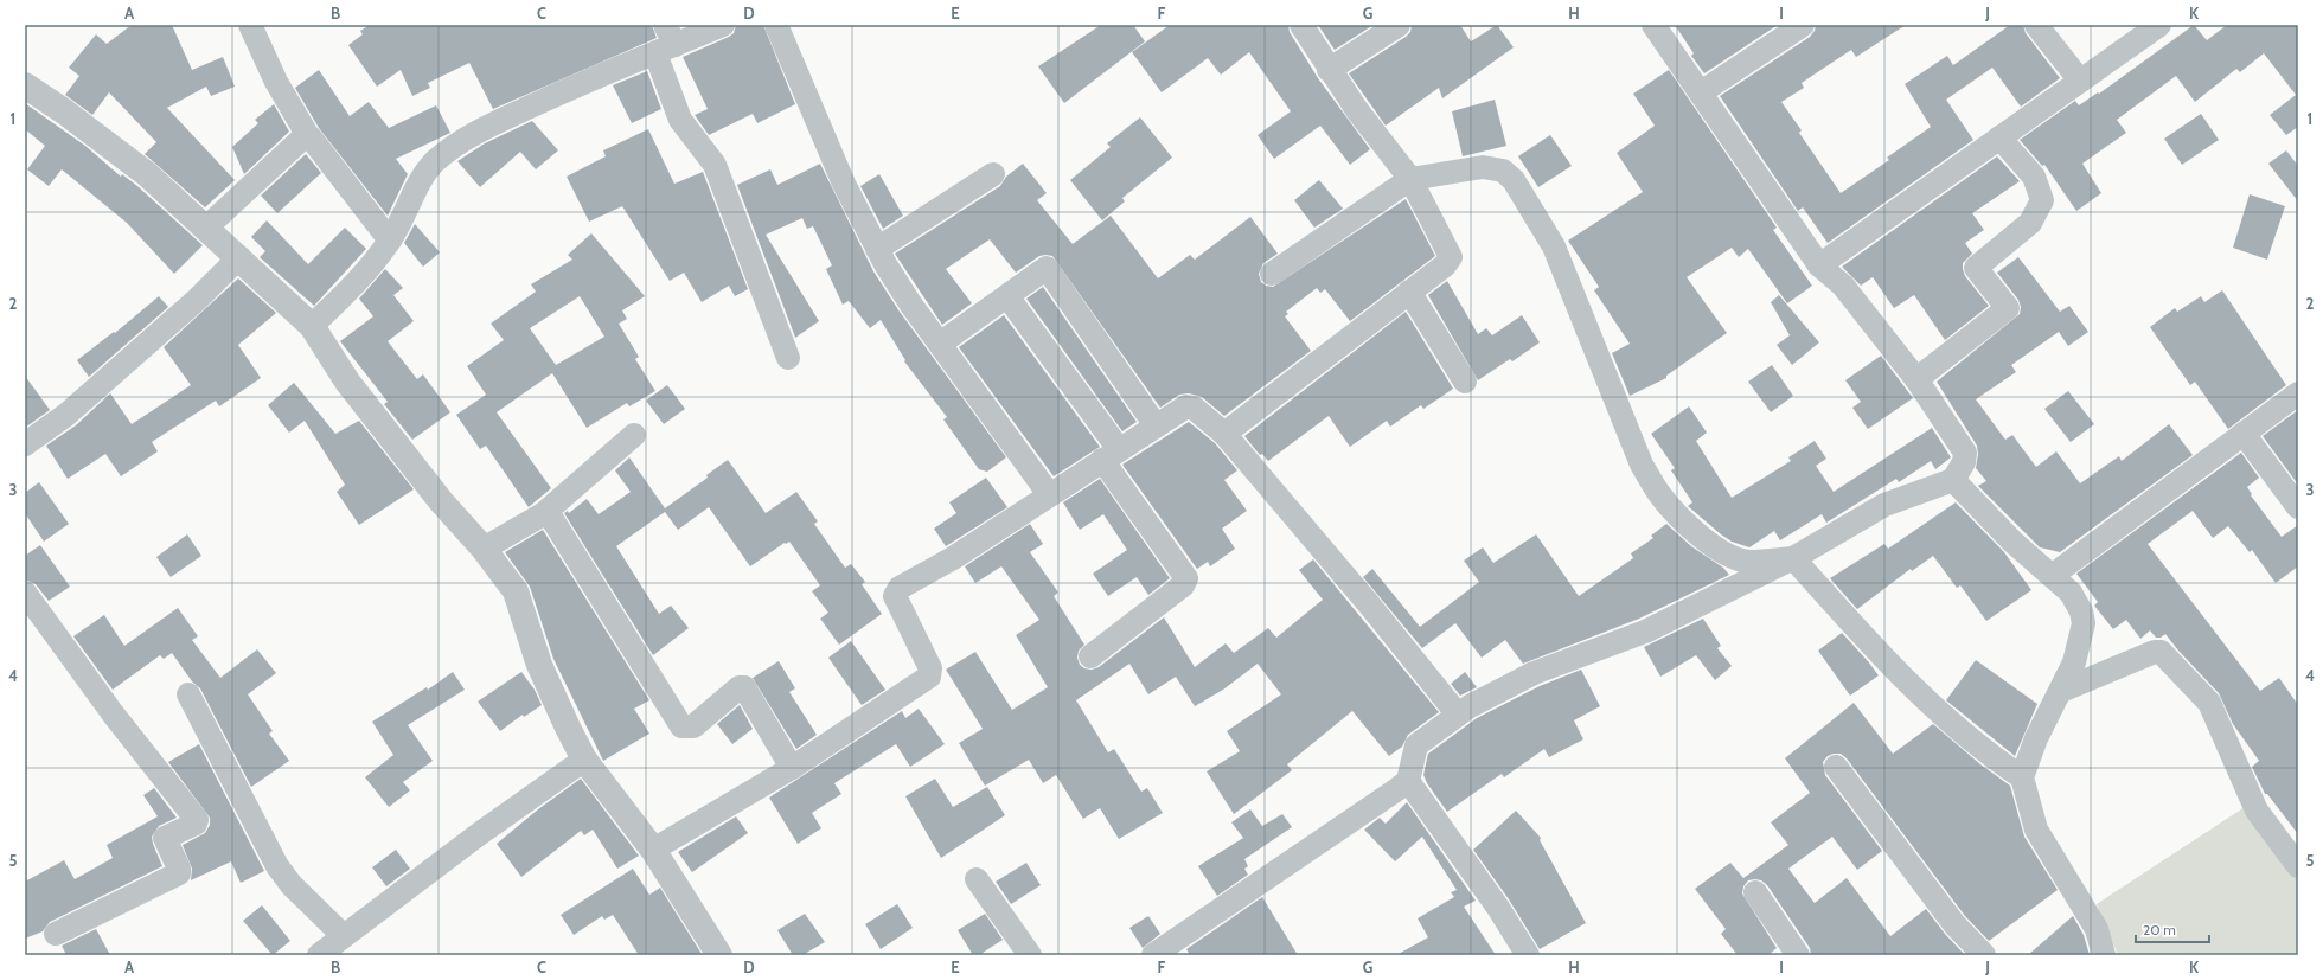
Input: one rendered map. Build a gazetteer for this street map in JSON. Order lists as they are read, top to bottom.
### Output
{
  "scale_bar": "20 m",
  "grid": {
    "columns": [
      "A",
      "B",
      "C",
      "D",
      "E",
      "F",
      "G",
      "H",
      "I",
      "J",
      "K"
    ],
    "rows": [
      "1",
      "2",
      "3",
      "4",
      "5"
    ]
  }
}
